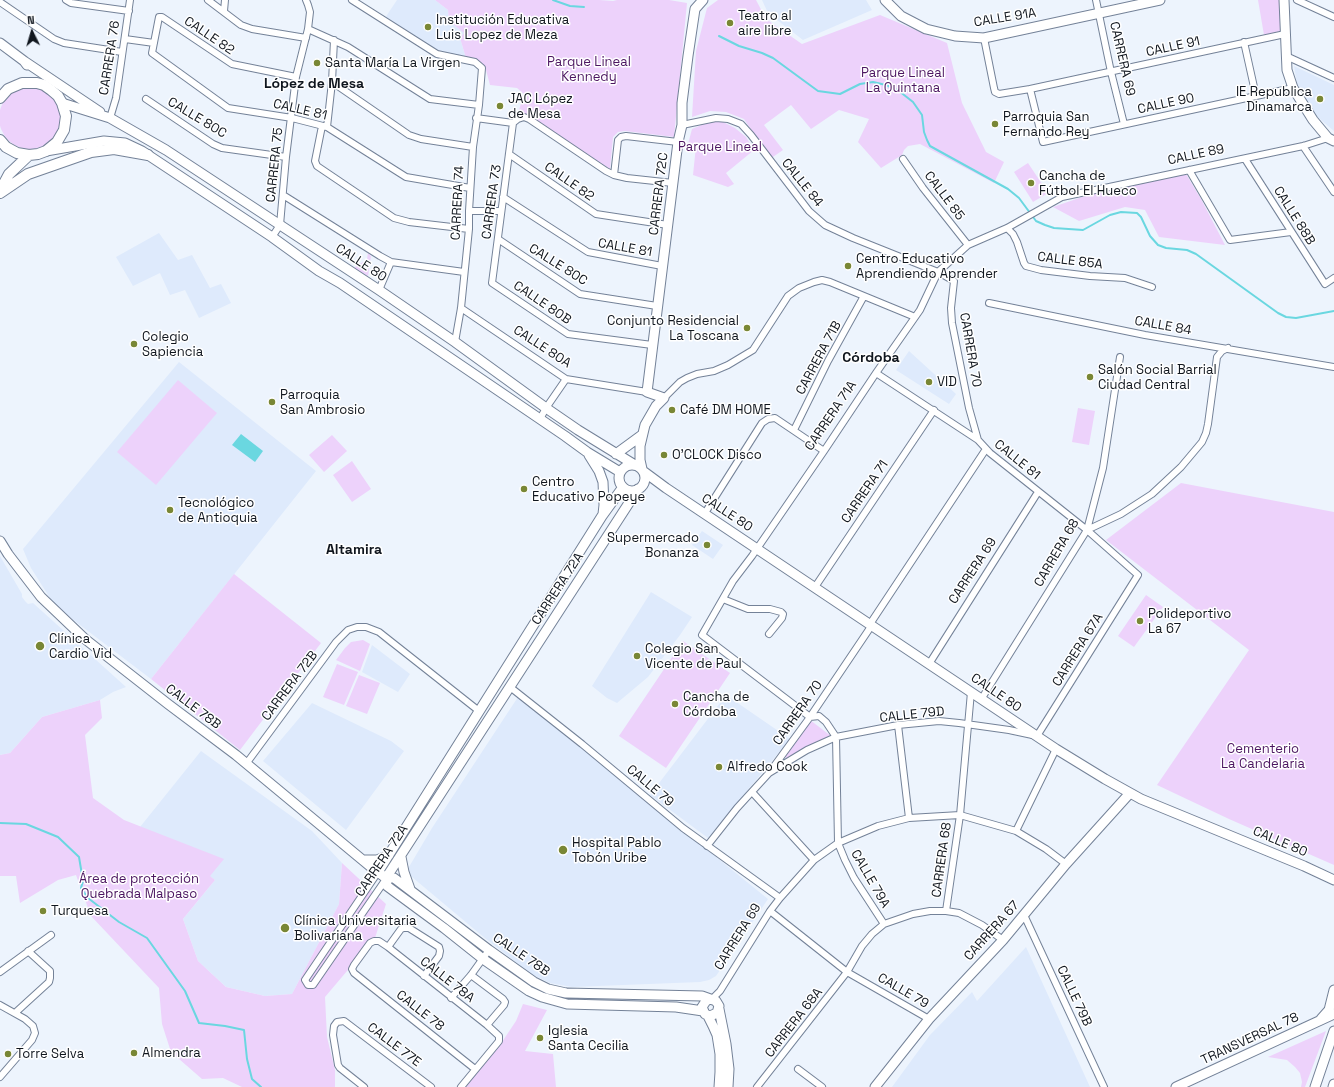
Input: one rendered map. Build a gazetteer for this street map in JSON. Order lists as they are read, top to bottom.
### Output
{
  "streets": {
    "main road": [
      "CALLE 91A",
      "CARRERA 69",
      "CARRERA 72C",
      "CALLE 80",
      "CALLE 80A",
      "CARRERA 72A",
      "CALLE 78B",
      "CARRERA 67",
      "TRANSVERSAL 78"
    ],
    "street": [
      "CALLE 82",
      "CALLE 91",
      "CARRERA 76",
      "CALLE 90",
      "CALLE 81",
      "CALLE 80C",
      "CALLE 89",
      "CARRERA 75",
      "CALLE 84",
      "CALLE 85",
      "CARRERA 73",
      "CARRERA 74",
      "CALLE 88B",
      "CALLE 85A",
      "CALLE 80B",
      "CARRERA 70",
      "CARRERA 71B",
      "CARRERA 71A",
      "CARRERA 71",
      "CARRERA 68",
      "CARRERA 67A",
      "CARRERA 72B",
      "CALLE 79D",
      "CALLE 79",
      "CALLE 79A",
      "CALLE 78A",
      "CALLE 79B",
      "CALLE 78",
      "CARRERA 68A",
      "CALLE 77E"
    ]
  },
  "crossings": [
    ["CALLE 91A", "CALLE 91"],
    ["CALLE 91A", "CARRERA 69"],
    ["CALLE 82", "CALLE 81"],
    ["CALLE 82", "CARRERA 75"],
    ["CALLE 82", "CARRERA 72C"],
    ["CALLE 82", "CARRERA 73"],
    ["CALLE 91", "CARRERA 69"],
    ["CALLE 91", "CALLE 90"],
    ["CARRERA 76", "CALLE 80"],
    ["CARRERA 69", "CALLE 90"],
    ["CARRERA 69", "CALLE 81"],
    ["CARRERA 69", "CALLE 80"],
    ["CARRERA 69", "CARRERA 68"],
    ["CARRERA 69", "CALLE 78B"],
    ["CARRERA 69", "CALLE 79"],
    ["CARRERA 69", "CALLE 79A"],
    ["CARRERA 69", "CARRERA 67"],
    ["CALLE 81", "CARRERA 75"],
    ["CALLE 81", "CARRERA 72C"],
    ["CALLE 81", "CARRERA 73"],
    ["CALLE 81", "CARRERA 74"],
    ["CALLE 81", "CARRERA 70"],
    ["CALLE 81", "CARRERA 71A"],
    ["CALLE 81", "CARRERA 71"],
    ["CALLE 81", "CARRERA 68"],
    ["CALLE 81", "CARRERA 67A"],
    ["CALLE 80C", "CARRERA 75"],
    ["CALLE 80C", "CARRERA 72C"],
    ["CALLE 80C", "CARRERA 73"],
    ["CALLE 89", "CALLE 88B"],
    ["CALLE 89", "CARRERA 71A"],
    ["CARRERA 75", "CALLE 80"],
    ["CALLE 84", "CARRERA 72C"],
    ["CALLE 84", "CARRERA 70"],
    ["CALLE 84", "CARRERA 71A"],
    ["CARRERA 72C", "CALLE 80B"],
    ["CARRERA 72C", "CALLE 80A"],
    ["CALLE 85", "CARRERA 71A"],
    ["CARRERA 73", "CALLE 80B"],
    ["CARRERA 74", "CALLE 80"],
    ["CARRERA 74", "CALLE 80A"],
    ["CALLE 85A", "CARRERA 71A"],
    ["CALLE 80", "CARRERA 70"],
    ["CALLE 80", "CARRERA 71A"],
    ["CALLE 80", "CARRERA 71"],
    ["CALLE 80", "CARRERA 68"],
    ["CALLE 80", "CARRERA 72A"],
    ["CALLE 80", "CARRERA 67A"],
    ["CALLE 80", "CALLE 79D"],
    ["CALLE 80", "CARRERA 67"],
    ["CARRERA 70", "CARRERA 71A"],
    ["CARRERA 70", "CALLE 79D"],
    ["CARRERA 70", "CALLE 79"],
    ["CARRERA 68", "CALLE 79D"],
    ["CARRERA 72A", "CARRERA 72B"],
    ["CARRERA 72A", "CALLE 78B"],
    ["CARRERA 72A", "CALLE 79"],
    ["CARRERA 67A", "CALLE 79D"],
    ["CARRERA 72B", "CALLE 78B"],
    ["CALLE 79", "CARRERA 67"],
    ["CALLE 79", "CARRERA 68A"],
    ["CARRERA 67", "CALLE 79B"],
    ["CALLE 78A", "CALLE 78"]
  ],
  "districts": ["López de Mesa", "Córdoba", "Altamira"],
  "parks": [
    "Parque Lineal Kennedy",
    "Parque Lineal La Quintana",
    "Parque Lineal",
    "Cementerio La Candelaria",
    "Área de protección Quebrada Malpaso"
  ],
  "places": [
    "Teatro al aire libre",
    "Institución Educativa Luis Lopez de Meza",
    "Santa María La Virgen",
    "IE Republica Dinamarca",
    "JAC López de Mesa",
    "Parroquia San Fernando Rey",
    "Cancha de Fútbol El Hueco",
    "Centro Educativo Aprendiendo Aprender",
    "Conjunto Residencial La Toscana",
    "Colegio Sapiencia",
    "Salón Social Barrial Ciudad Central",
    "VID",
    "Parroquia San Ambrosio",
    "Café DM HOME",
    "O'CLOCK Disco",
    "Centro Educativo Popeye",
    "Tecnológico de Antioquia",
    "Supermercado Bonanza",
    "Polideportivo La 67",
    "Clínica Cardio Vid",
    "Colegio San Vicente de Paul",
    "Cancha de Córdoba",
    "Alfredo Cook",
    "Hospital Pablo Tobón Uribe",
    "Turquesa",
    "Clínica Universitaria Bolivariana",
    "Iglesia Santa Cecilia",
    "Almendra",
    "Torre Selva"
  ],
  "north": "top"
}
